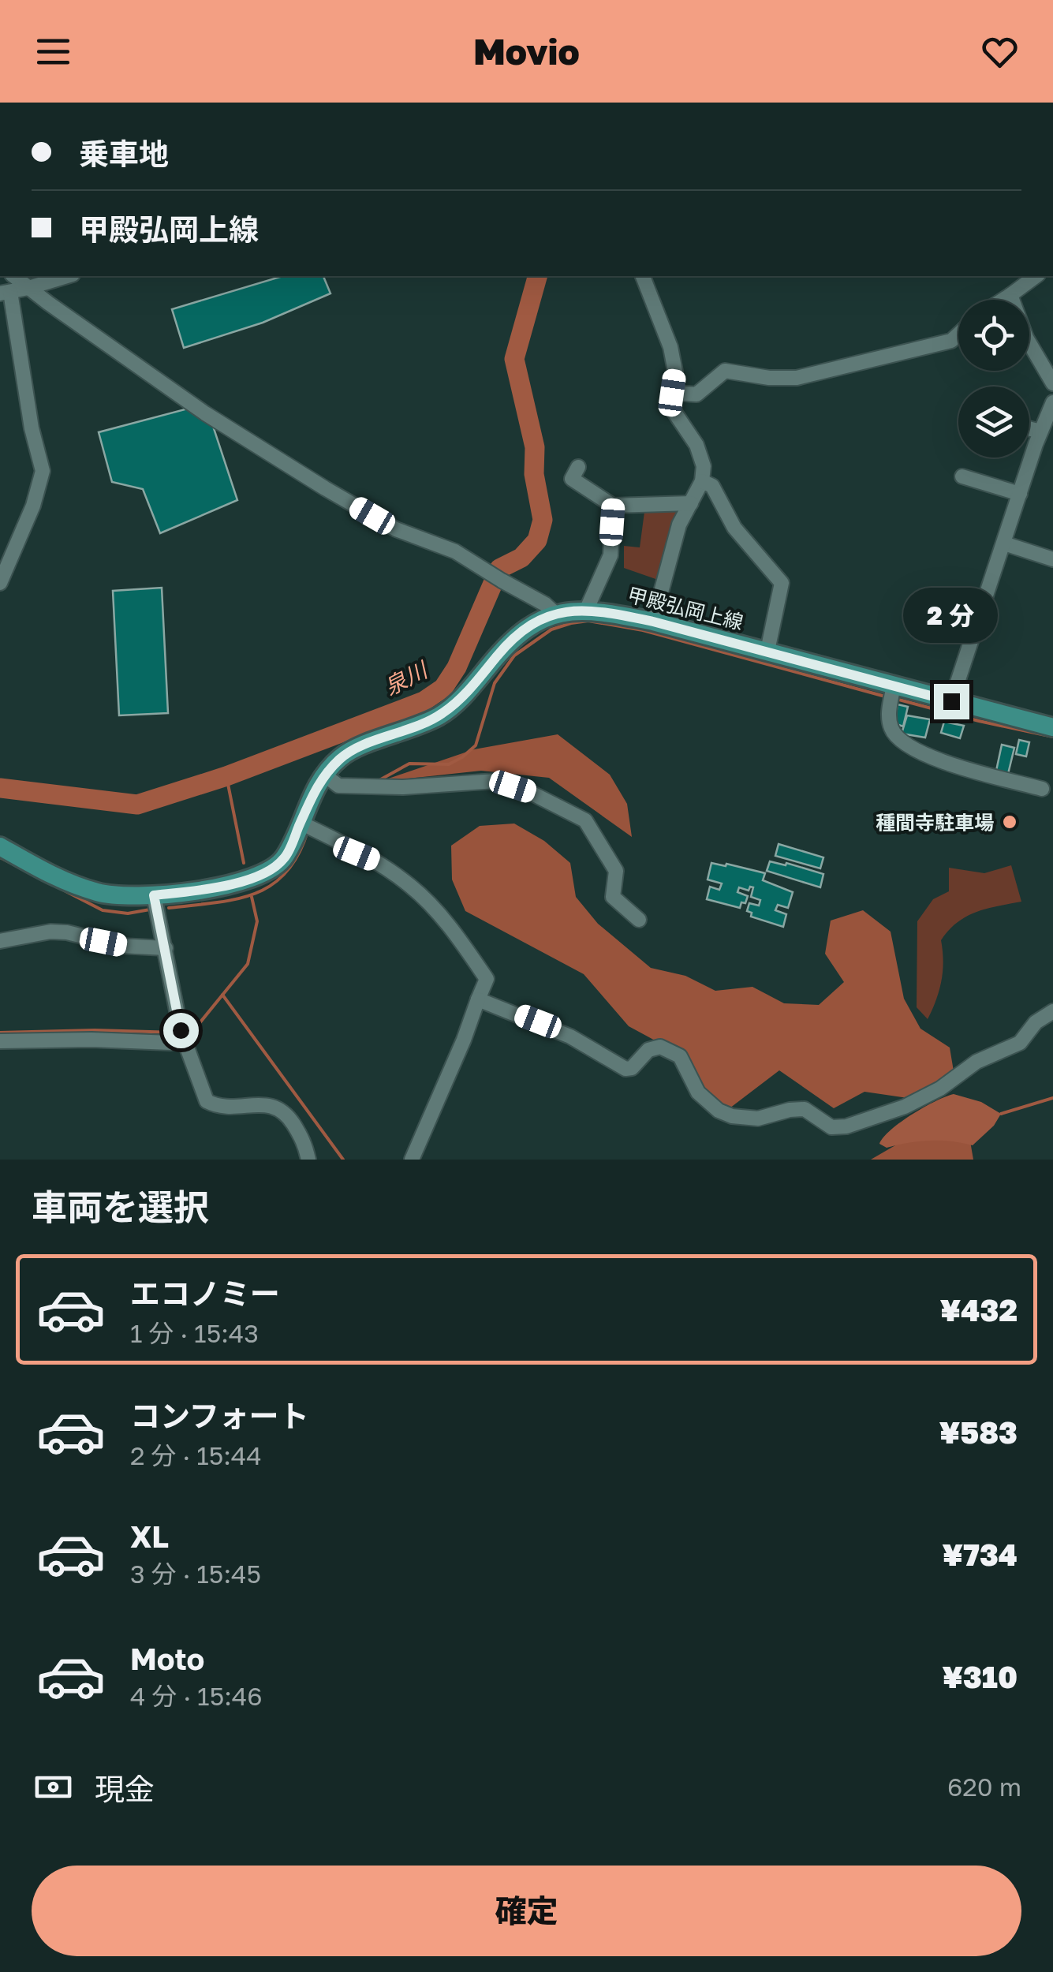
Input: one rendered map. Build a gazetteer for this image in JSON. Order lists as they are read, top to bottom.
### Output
{
  "streets": {
    "main road": ["甲殿弘岡上線"]
  },
  "water": ["泉川"],
  "places": ["種間寺駐車場"],
  "page": {
    "header": "Movio",
    "banner": ["乗車地", "甲殿弘岡上線"],
    "bubble": "2 分",
    "heading": "車両を選択",
    "list": [
      {
        "name": "エコノミー",
        "note": "1 分 · 15:43",
        "value": "¥432"
      },
      {
        "name": "コンフォート",
        "note": "2 分 · 15:44",
        "value": "¥583"
      },
      {
        "name": "XL",
        "note": "3 分 · 15:45",
        "value": "¥734"
      },
      {
        "name": "Moto",
        "note": "4 分 · 15:46",
        "value": "¥310"
      }
    ],
    "pay": ["現金", "620 m"],
    "buttons": "確定"
  }
}
